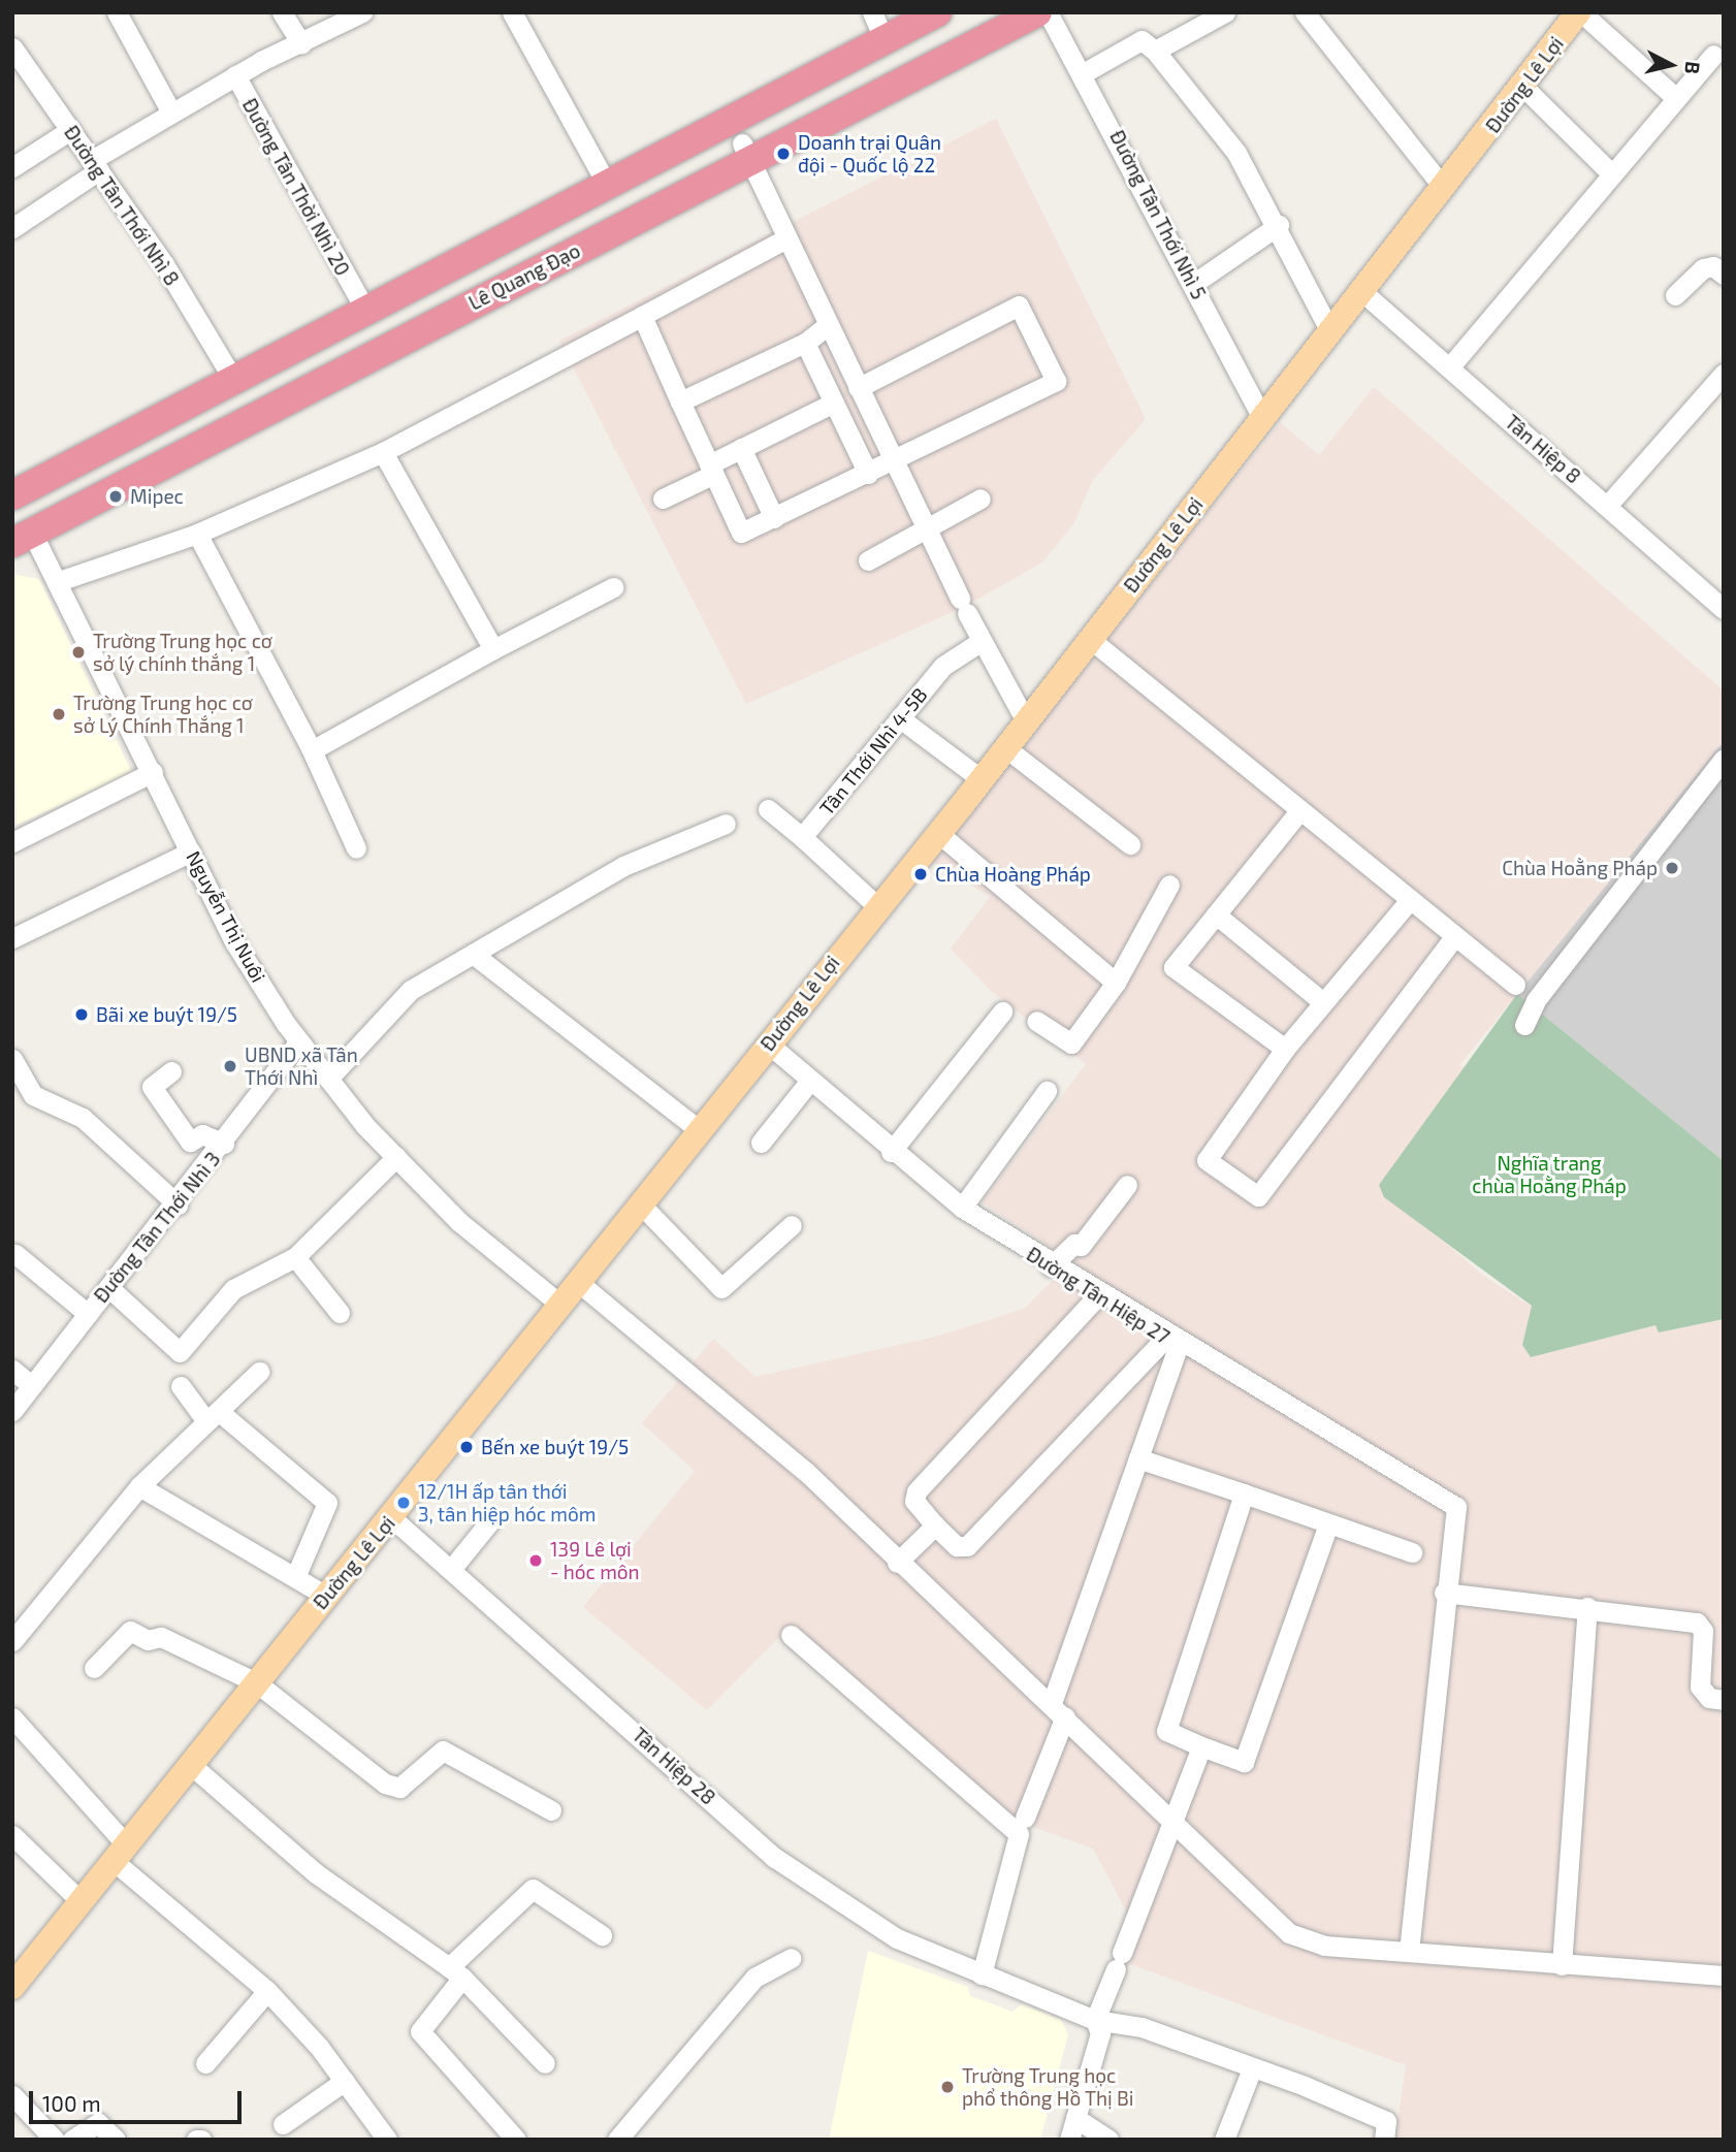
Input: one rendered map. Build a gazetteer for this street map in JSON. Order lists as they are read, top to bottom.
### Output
{
  "streets": {
    "highway": ["Lê Quang Đạo"],
    "main road": ["Đường Lê Lợi"],
    "street": [
      "Đường Tân Thời Nhì 20",
      "Đường Tân Thới Nhì 8",
      "Đường Tân Thới Nhì 5",
      "Tân Hiệp 8",
      "Tân Thới Nhì 4-5B",
      "Nguyễn Thị Nuôi",
      "Đường Tân Thới Nhì 3",
      "Đường Tân Hiệp 27",
      "Tân Hiệp 28"
    ]
  },
  "crossings": [
    ["Đường Lê Lợi", "Đường Tân Thới Nhì 5"],
    ["Đường Lê Lợi", "Tân Hiệp 8"],
    ["Đường Lê Lợi", "Nguyễn Thị Nuôi"],
    ["Đường Lê Lợi", "Đường Tân Hiệp 27"],
    ["Đường Lê Lợi", "Tân Hiệp 28"],
    ["Lê Quang Đạo", "Nguyễn Thị Nuôi"],
    ["Nguyễn Thị Nuôi", "Đường Tân Thới Nhì 3"]
  ],
  "parks": ["Nghĩa trang chùa Hoằng Pháp"],
  "places": [
    "Doanh trại Quân đội - Quốc lộ 22",
    "Mipec",
    "Trường Trung học cơ sở lý chính thắng 1",
    "Trường Trung học cơ sở Lý Chính Thắng 1",
    "Chùa Hoằng Pháp",
    "Chùa Hoàng Pháp",
    "Bãi xe buýt 19/5",
    "UBND xã Tân Thới Nhì",
    "Bến xe buýt 19/5",
    "12/1H ấp tân thới 3, tân hiệp hóc môm",
    "139 Lê lợi - hóc môn",
    "Trường Trung học phổ thông Hồ Thị Bi"
  ],
  "scale_bar": "100 m",
  "north": "right"
}
